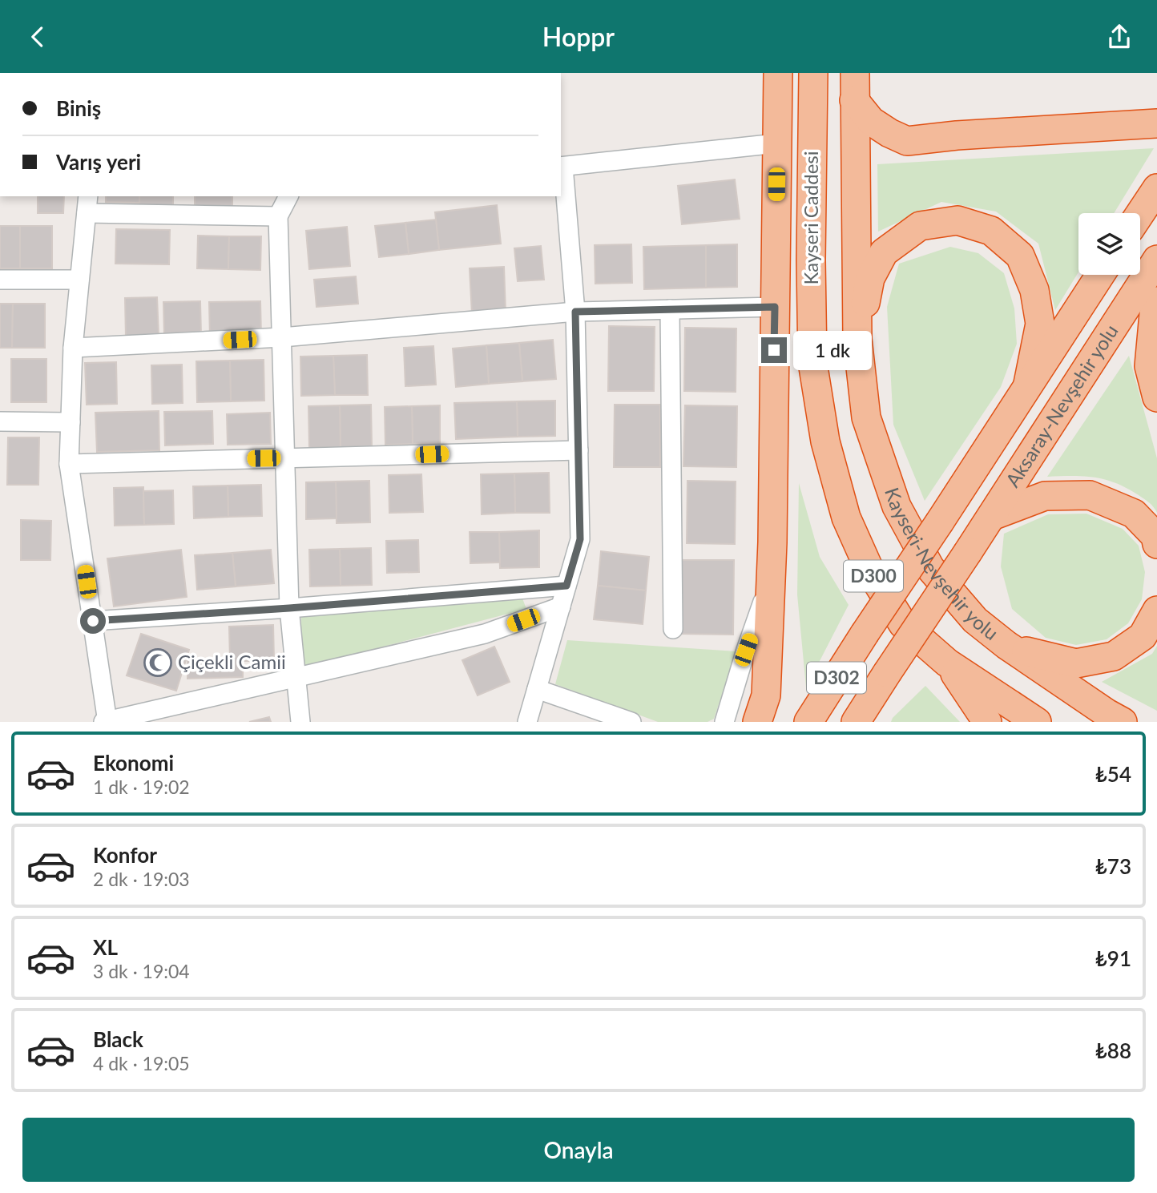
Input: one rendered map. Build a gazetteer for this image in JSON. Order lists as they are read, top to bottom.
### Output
{
  "streets": {
    "highway": [
      "Kayseri Caddesi",
      "Aksaray-Nevşehir yolu",
      "Kayseri-Nevşehir yolu",
      "D300",
      "D302"
    ]
  },
  "crossings": [
    ["Kayseri Caddesi", "D300"],
    ["Aksaray-Nevşehir yolu", "D302"]
  ],
  "places": {
    "mosque": ["Çiçekli Camii"]
  },
  "page": {
    "header": "Hoppr",
    "banner": ["Biniş", "Varış yeri"],
    "bubble": "1 dk",
    "list": [
      {
        "name": "Ekonomi",
        "note": "1 dk · 19:02",
        "value": "₺54"
      },
      {
        "name": "Konfor",
        "note": "2 dk · 19:03",
        "value": "₺73"
      },
      {
        "name": "XL",
        "note": "3 dk · 19:04",
        "value": "₺91"
      },
      {
        "name": "Black",
        "note": "4 dk · 19:05",
        "value": "₺88"
      }
    ],
    "buttons": "Onayla"
  }
}
